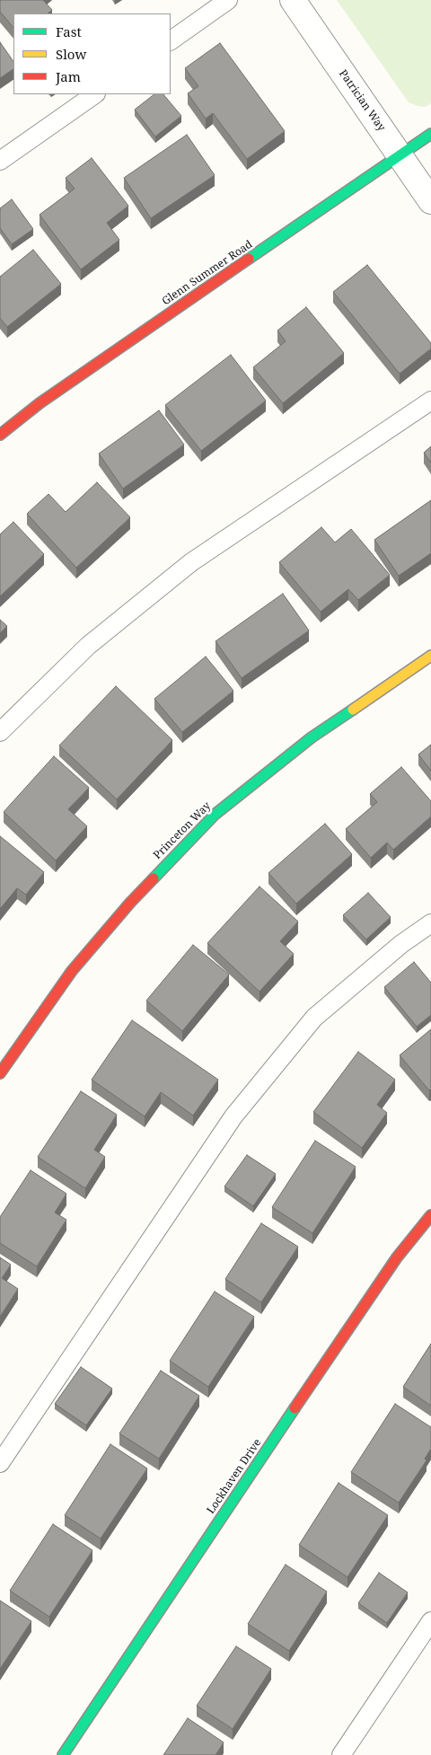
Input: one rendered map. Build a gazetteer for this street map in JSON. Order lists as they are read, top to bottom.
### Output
{
  "streets": {
    "street": [
      "Patrician Way",
      "Glenn Summer Road",
      "Princeton Way",
      "Lockhaven Drive"
    ]
  },
  "crossings": [
    ["Patrician Way", "Glenn Summer Road"]
  ],
  "legend": ["Fast", "Slow", "Jam"]
}
